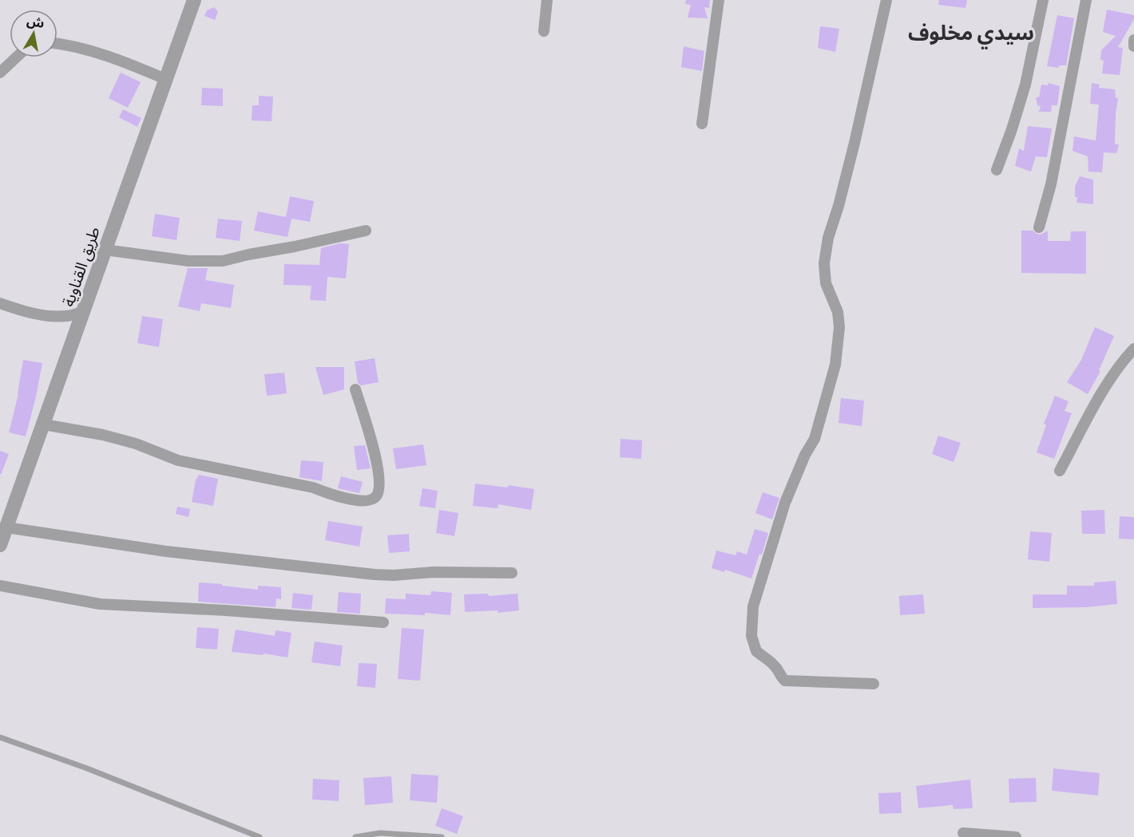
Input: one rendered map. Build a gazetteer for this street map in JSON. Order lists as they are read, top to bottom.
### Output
{
  "streets": {
    "street": ["طريق القناوية"]
  },
  "districts": ["سيدي مخلوف"],
  "north": "top"
}
